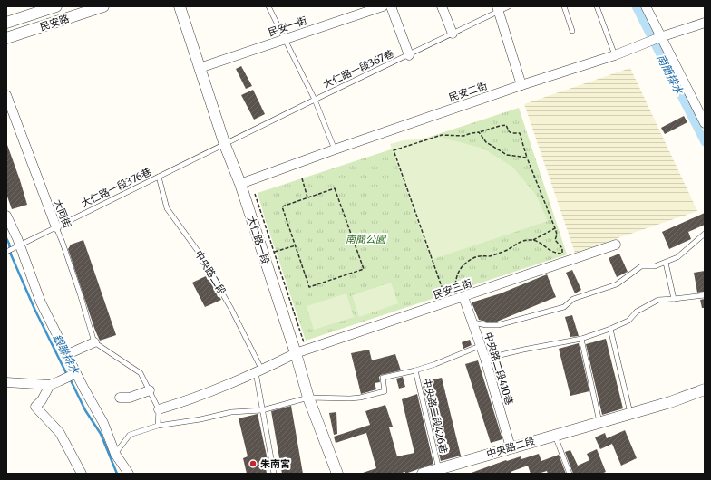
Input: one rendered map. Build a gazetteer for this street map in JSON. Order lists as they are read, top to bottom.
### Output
{
  "streets": {
    "street": [
      "民安路",
      "民安一街",
      "民安二街",
      "大同街",
      "大仁路一段",
      "中央路二段",
      "民安三街",
      "中央路二段410巷"
    ],
    "lane": ["大仁路一段367巷", "大仁路一段376巷", "中央路二段426巷"]
  },
  "crossings": [
    ["民安一街", "大仁路一段"],
    ["大仁路一段367巷", "大仁路一段376巷"],
    ["大仁路一段367巷", "大仁路一段"],
    ["民安二街", "大仁路一段"],
    ["大仁路一段376巷", "大同街"],
    ["大仁路一段376巷", "大仁路一段"],
    ["大仁路一段376巷", "中央路二段"],
    ["大仁路一段", "民安三街"],
    ["中央路二段", "中央路二段410巷"],
    ["中央路二段", "中央路二段426巷"],
    ["民安三街", "中央路二段410巷"],
    ["中央路二段410巷", "中央路二段426巷"]
  ],
  "water": ["南簡排水", "銀聯排水"],
  "parks": ["南簡公園"],
  "places": ["朱南宮"]
}
